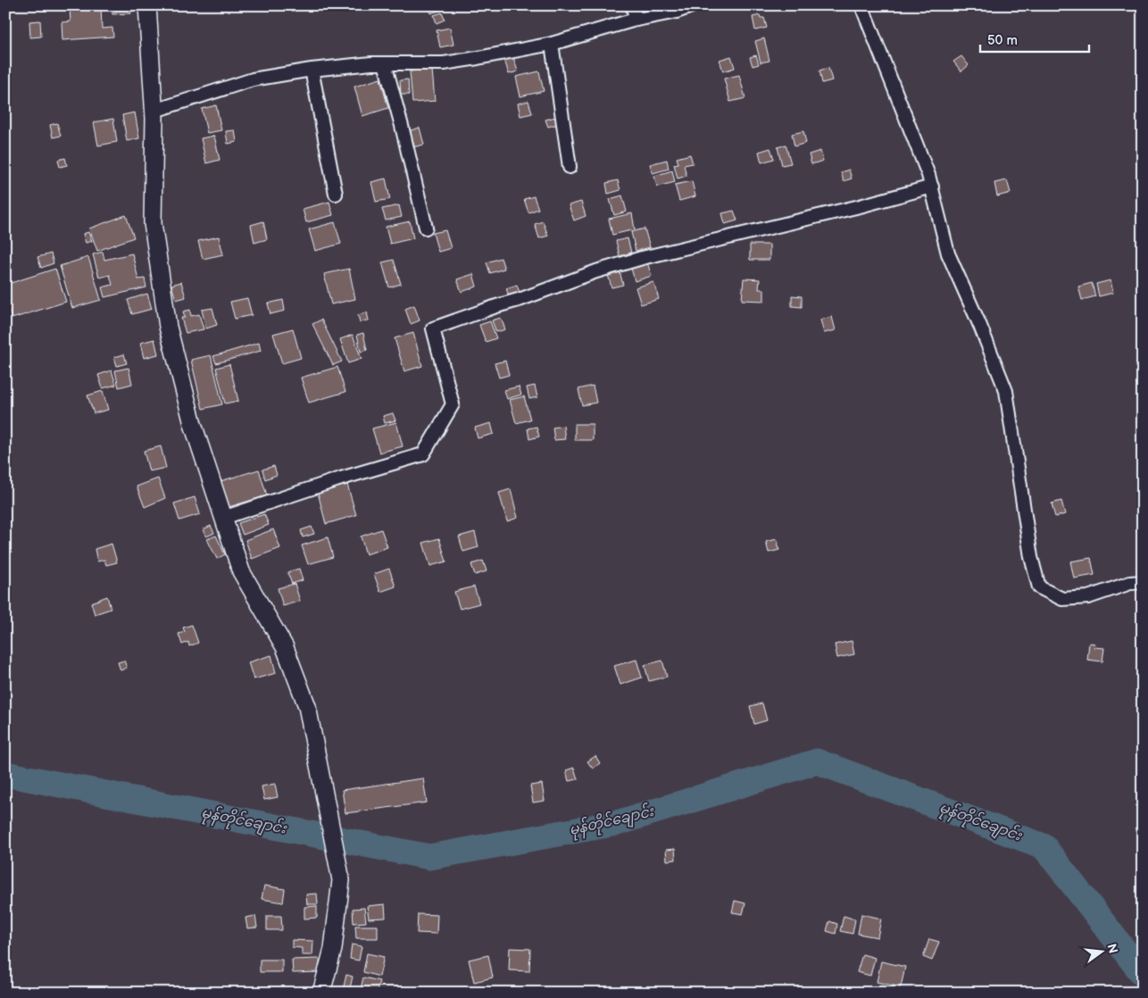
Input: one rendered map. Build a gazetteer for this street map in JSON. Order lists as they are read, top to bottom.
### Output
{
  "water": ["မုန်တိုင်ချောင်း"],
  "scale_bar": "50 m",
  "north": "right"
}
